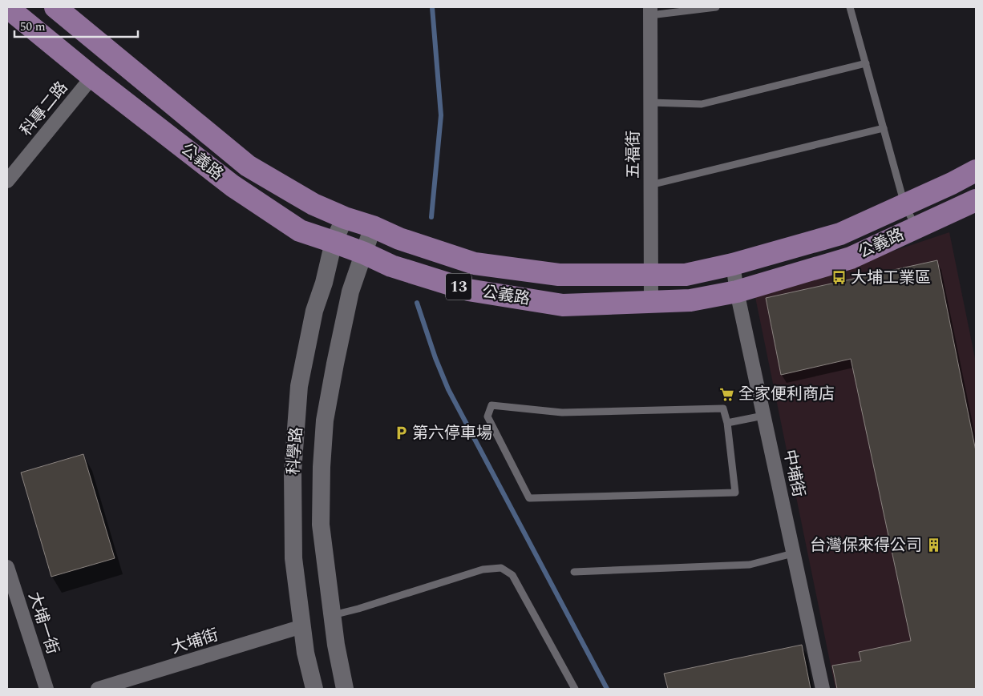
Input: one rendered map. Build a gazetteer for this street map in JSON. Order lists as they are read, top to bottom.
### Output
{
  "streets": {
    "main road": ["公義路", "13"],
    "street": [
      "科專二路",
      "五福街",
      "科學路",
      "中埔街",
      "大埔一街",
      "大埔街"
    ]
  },
  "crossings": [
    ["科專二路", "公義路"],
    ["五福街", "公義路"],
    ["公義路", "科學路"],
    ["公義路", "中埔街"],
    ["科學路", "大埔街"]
  ],
  "places": {
    "bus stop": ["大埔工業區"],
    "supermarket": ["全家便利商店"],
    "parking": ["第六停車場"],
    "building": ["台灣保來得公司"]
  },
  "scale_bar": "50 m"
}
